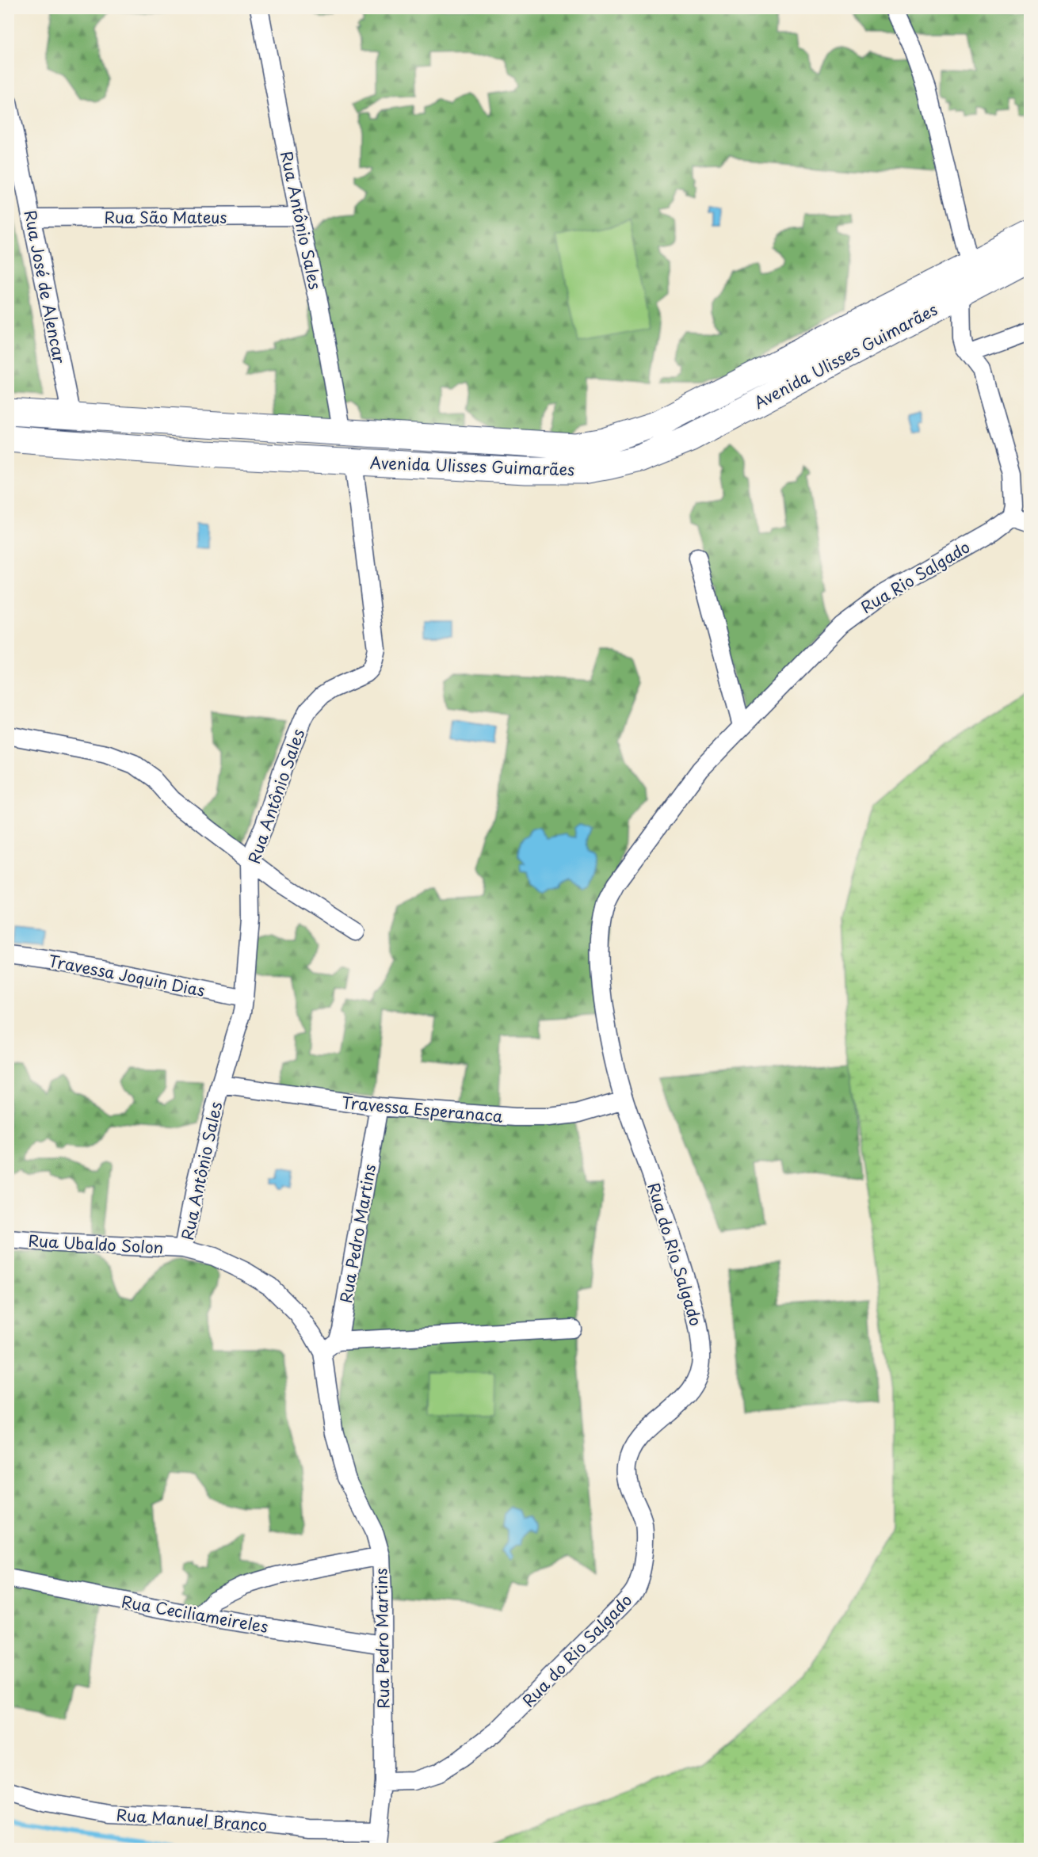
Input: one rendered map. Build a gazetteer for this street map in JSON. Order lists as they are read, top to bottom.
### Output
{
  "streets": {
    "main road": ["Avenida Ulisses Guimarães"],
    "street": [
      "Rua São Mateus",
      "Rua Antônio Sales",
      "Rua José de Alencar",
      "Rua Rio Salgado",
      "Travessa Joquin Dias",
      "Travessa Esperanaca",
      "Rua Pedro Martins",
      "Rua Ubaldo Solon",
      "Rua do Rio Salgado",
      "Rua Ceciliameireles",
      "Rua Manuel Branco"
    ]
  },
  "crossings": [
    ["Rua São Mateus", "Rua Antônio Sales"],
    ["Rua São Mateus", "Rua José de Alencar"],
    ["Rua Antônio Sales", "Avenida Ulisses Guimarães"],
    ["Rua Antônio Sales", "Travessa Joquin Dias"],
    ["Rua Antônio Sales", "Travessa Esperanaca"],
    ["Rua Antônio Sales", "Rua Pedro Martins"],
    ["Rua Antônio Sales", "Rua Ubaldo Solon"],
    ["Rua José de Alencar", "Avenida Ulisses Guimarães"],
    ["Rua Rio Salgado", "Rua do Rio Salgado"],
    ["Travessa Esperanaca", "Rua Pedro Martins"],
    ["Travessa Esperanaca", "Rua do Rio Salgado"],
    ["Rua Pedro Martins", "Rua Ubaldo Solon"],
    ["Rua Pedro Martins", "Rua do Rio Salgado"],
    ["Rua Pedro Martins", "Rua Ceciliameireles"],
    ["Rua Pedro Martins", "Rua Manuel Branco"]
  ]
}
